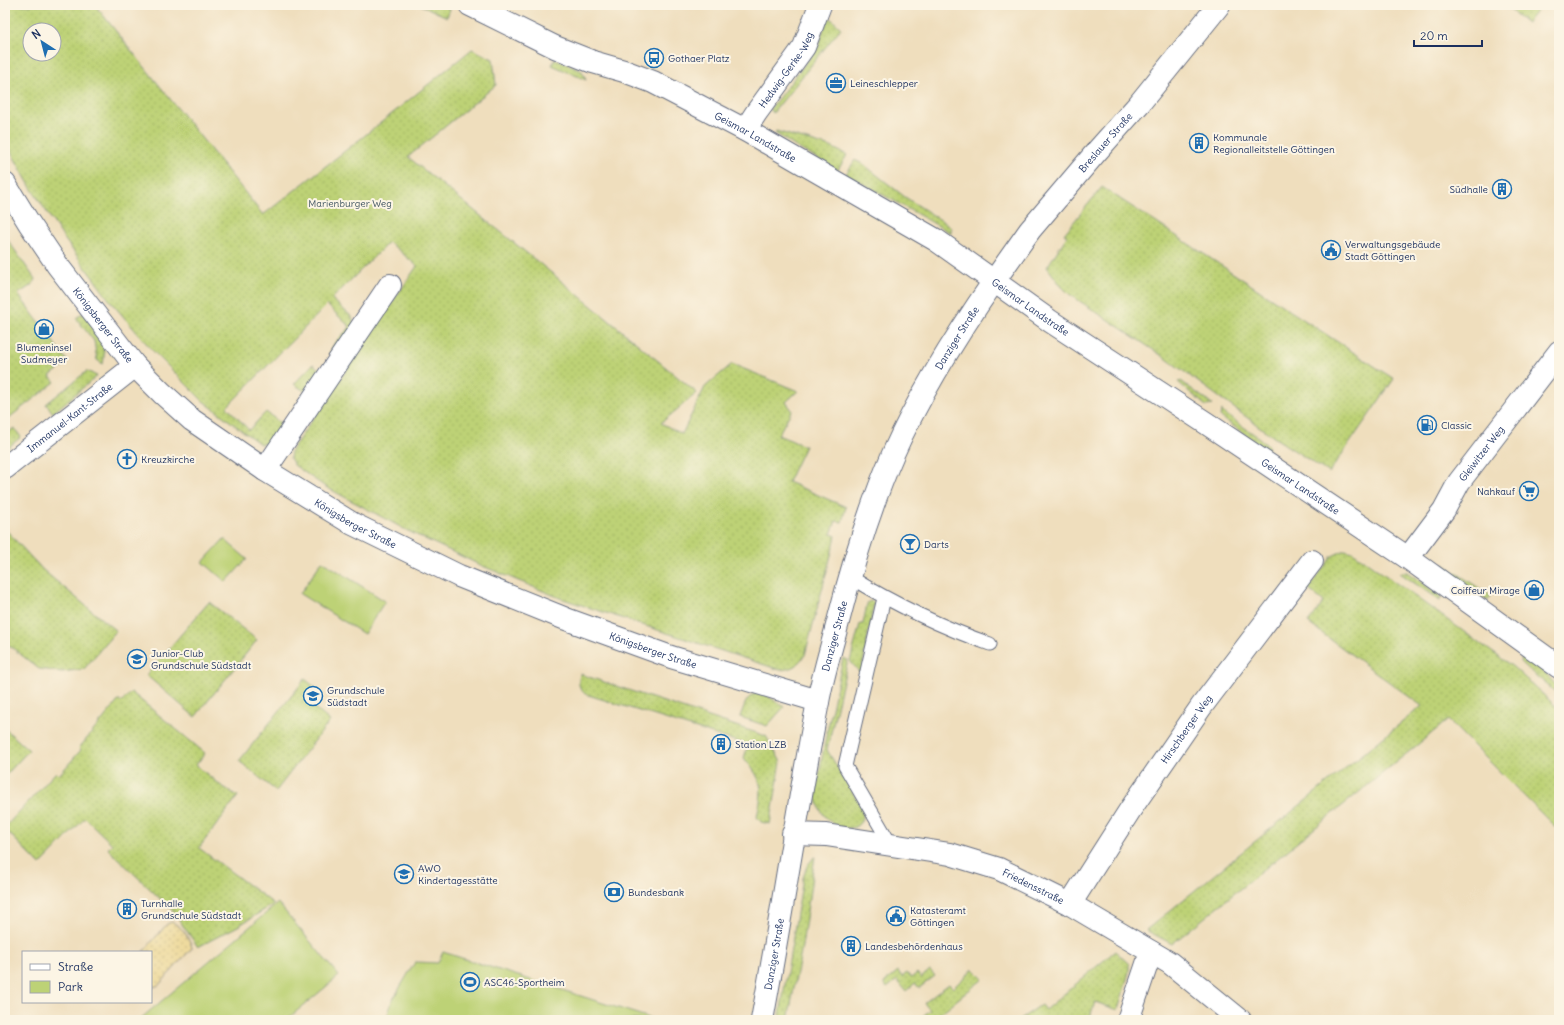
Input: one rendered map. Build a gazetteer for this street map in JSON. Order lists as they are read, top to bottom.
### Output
{
  "streets": {
    "street": [
      "Hedwig-Gerke-Weg",
      "Geismar Landstraße",
      "Breslauer Straße",
      "Königsberger Straße",
      "Danziger Straße",
      "Immanuel-Kant-Straße",
      "Gleiwitzer Weg",
      "Hirschberger Weg",
      "Friedensstraße"
    ]
  },
  "crossings": [
    ["Hedwig-Gerke-Weg", "Geismar Landstraße"],
    ["Geismar Landstraße", "Breslauer Straße"],
    ["Geismar Landstraße", "Danziger Straße"],
    ["Geismar Landstraße", "Gleiwitzer Weg"],
    ["Breslauer Straße", "Danziger Straße"],
    ["Königsberger Straße", "Danziger Straße"],
    ["Königsberger Straße", "Immanuel-Kant-Straße"],
    ["Danziger Straße", "Friedensstraße"],
    ["Hirschberger Weg", "Friedensstraße"]
  ],
  "parks": ["Marienburger Weg"],
  "places": {
    "bus stop": ["Gothaer Platz"],
    "office": ["Leineschlepper"],
    "building": [
      "Kommunale Regionalleitstelle Göttingen",
      "Südhalle",
      "Station LZB",
      "Turnhalle Grundschule Südstadt",
      "Landesbehördenhaus"
    ],
    "public building": ["Verwaltungsgebäude Stadt Göttingen", "Katasteramt Göttingen"],
    "shop": ["Blumeninsel Sudmeyer", "Coiffeur Mirage"],
    "fuel station": ["Classic"],
    "church": ["Kreuzkirche"],
    "supermarket": ["Nahkauf"],
    "bar": ["Darts"],
    "school or university": ["Junior-Club Grundschule Südstadt", "Grundschule Südstadt", "AWO Kindertagesstätte"],
    "bank": ["Bundesbank"],
    "sports": ["ASC46-Sportheim"]
  },
  "legend": ["Straße", "Park"],
  "scale_bar": "20 m",
  "north": "top left"
}
